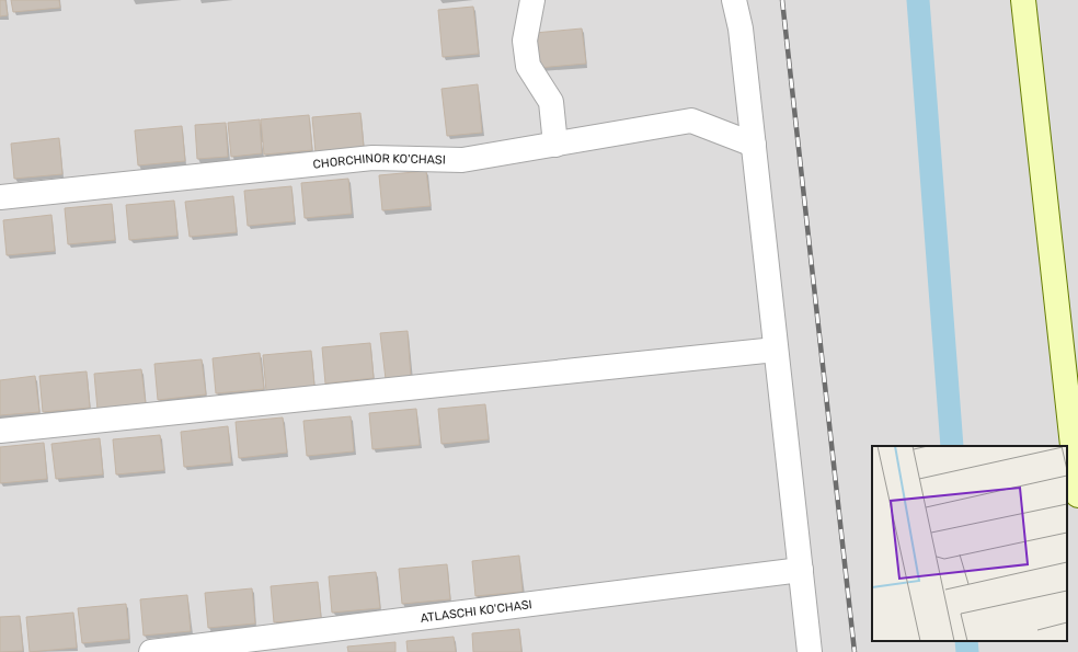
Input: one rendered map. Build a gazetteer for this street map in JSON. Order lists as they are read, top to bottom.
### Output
{
  "streets": {
    "street": ["CHORCHINOR KO'CHASI", "ATLASCHI KO'CHASI"]
  }
}
